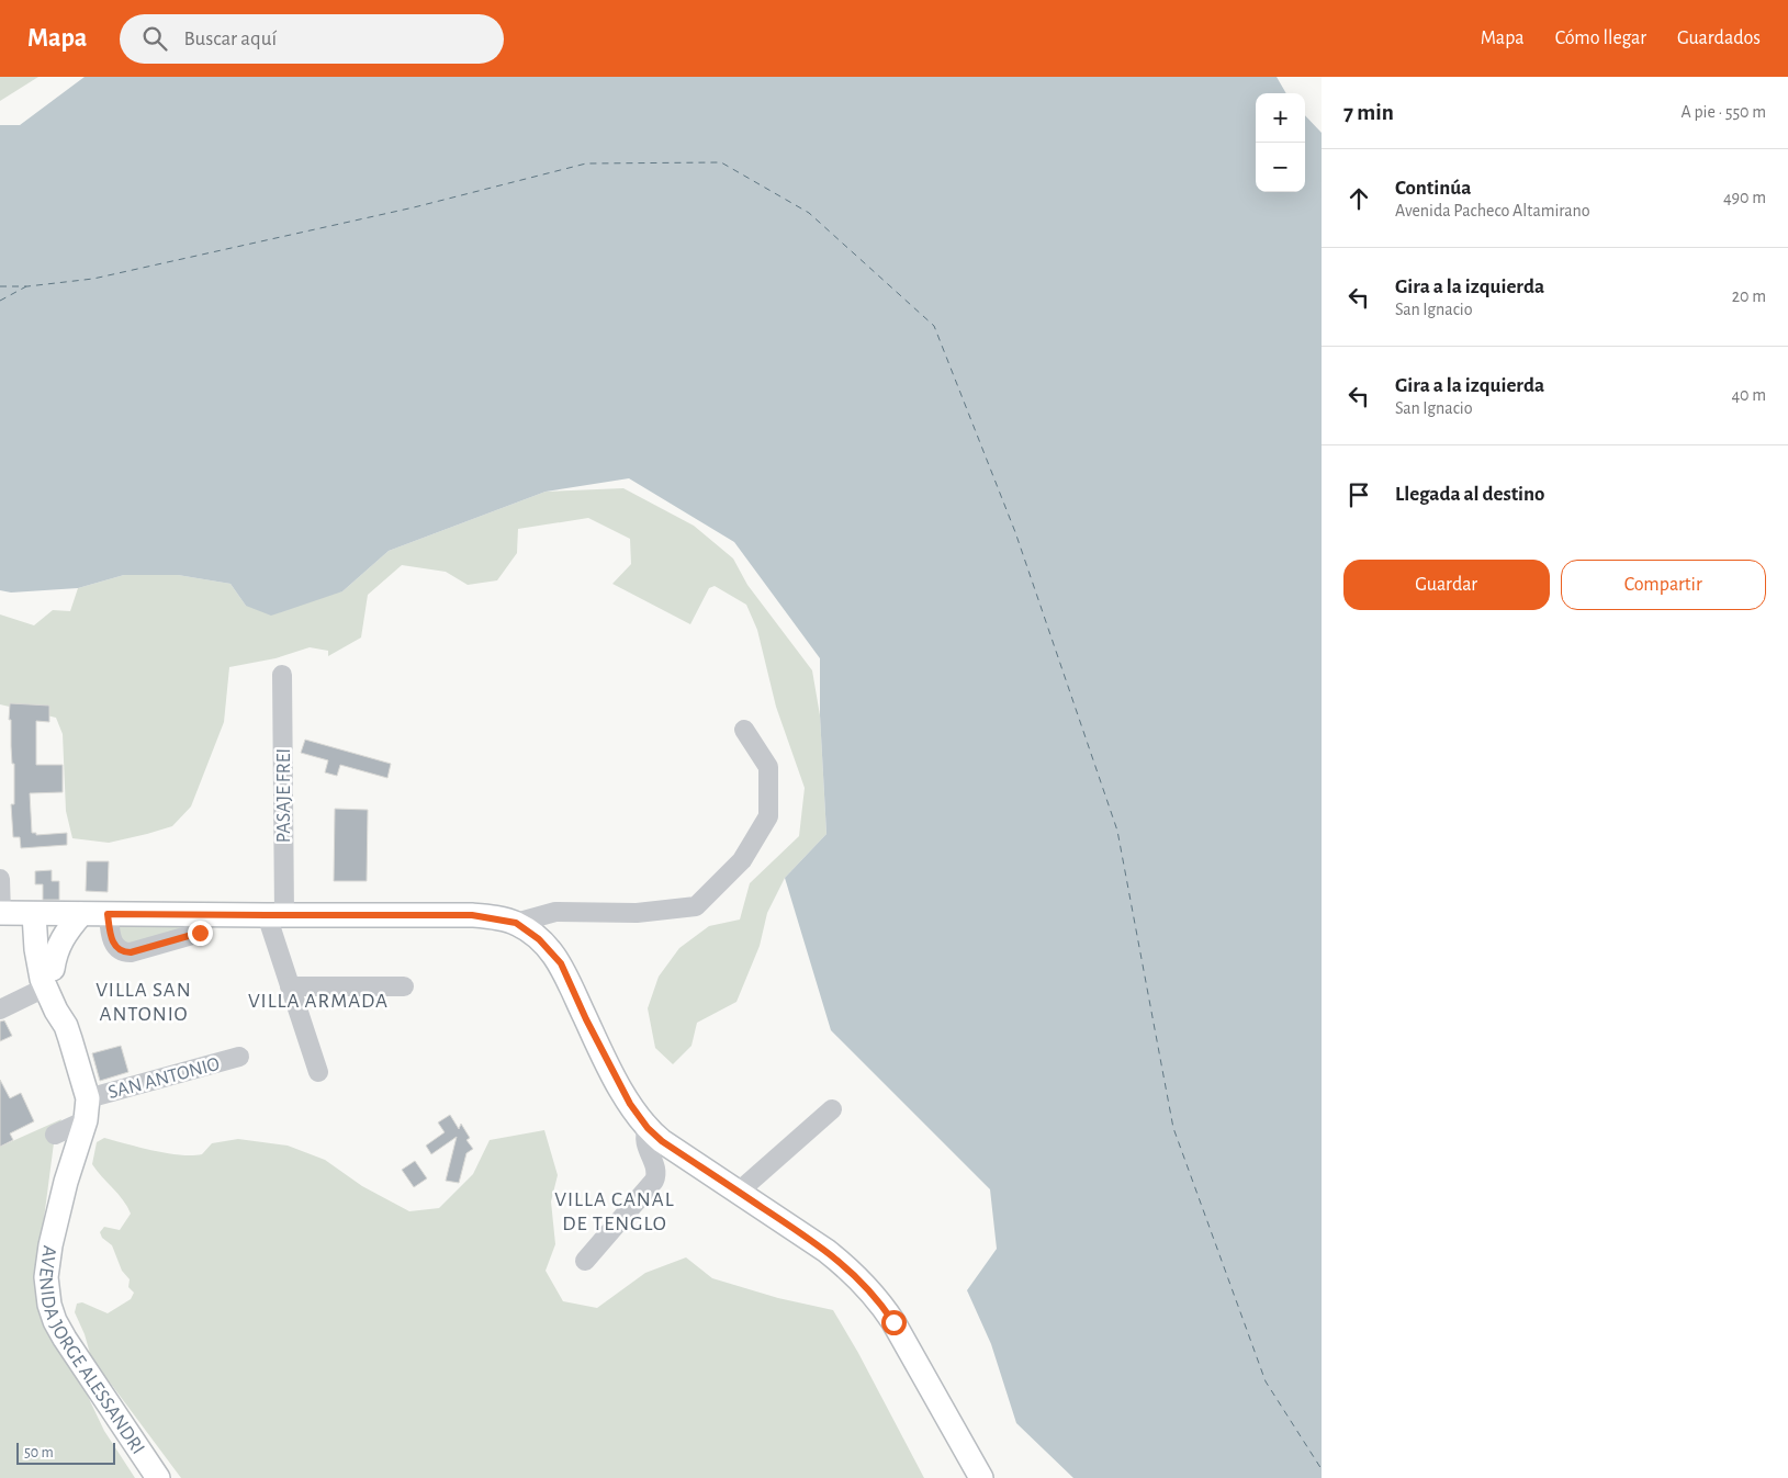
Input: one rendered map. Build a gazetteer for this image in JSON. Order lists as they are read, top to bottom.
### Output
{
  "streets": {
    "main road": ["AVENIDA JORGE ALESSANDRI"],
    "street": ["PASAJE FREI", "SAN ANTONIO"]
  },
  "crossings": [
    ["SAN ANTONIO", "AVENIDA JORGE ALESSANDRI"]
  ],
  "districts": ["VILLA SAN ANTONIO", "VILLA ARMADA", "VILLA CANAL DE TENGLO"],
  "scale_bar": "50 m",
  "page": {
    "header": "Mapa",
    "search": "Buscar aquí",
    "nav": ["Mapa", "Cómo llegar", "Guardados"],
    "heading": ["7 min", "A pie · 550 m"],
    "map_buttons": ["+", "−"],
    "list": [
      ["Continúa", "Avenida Pacheco Altamirano", "490 m"],
      ["Gira a la izquierda", "San Ignacio", "20 m"],
      ["Gira a la izquierda", "San Ignacio", "40 m"],
      "Llegada al destino"
    ],
    "buttons": ["Guardar", "Compartir"],
    "scale": "50 m"
  }
}
